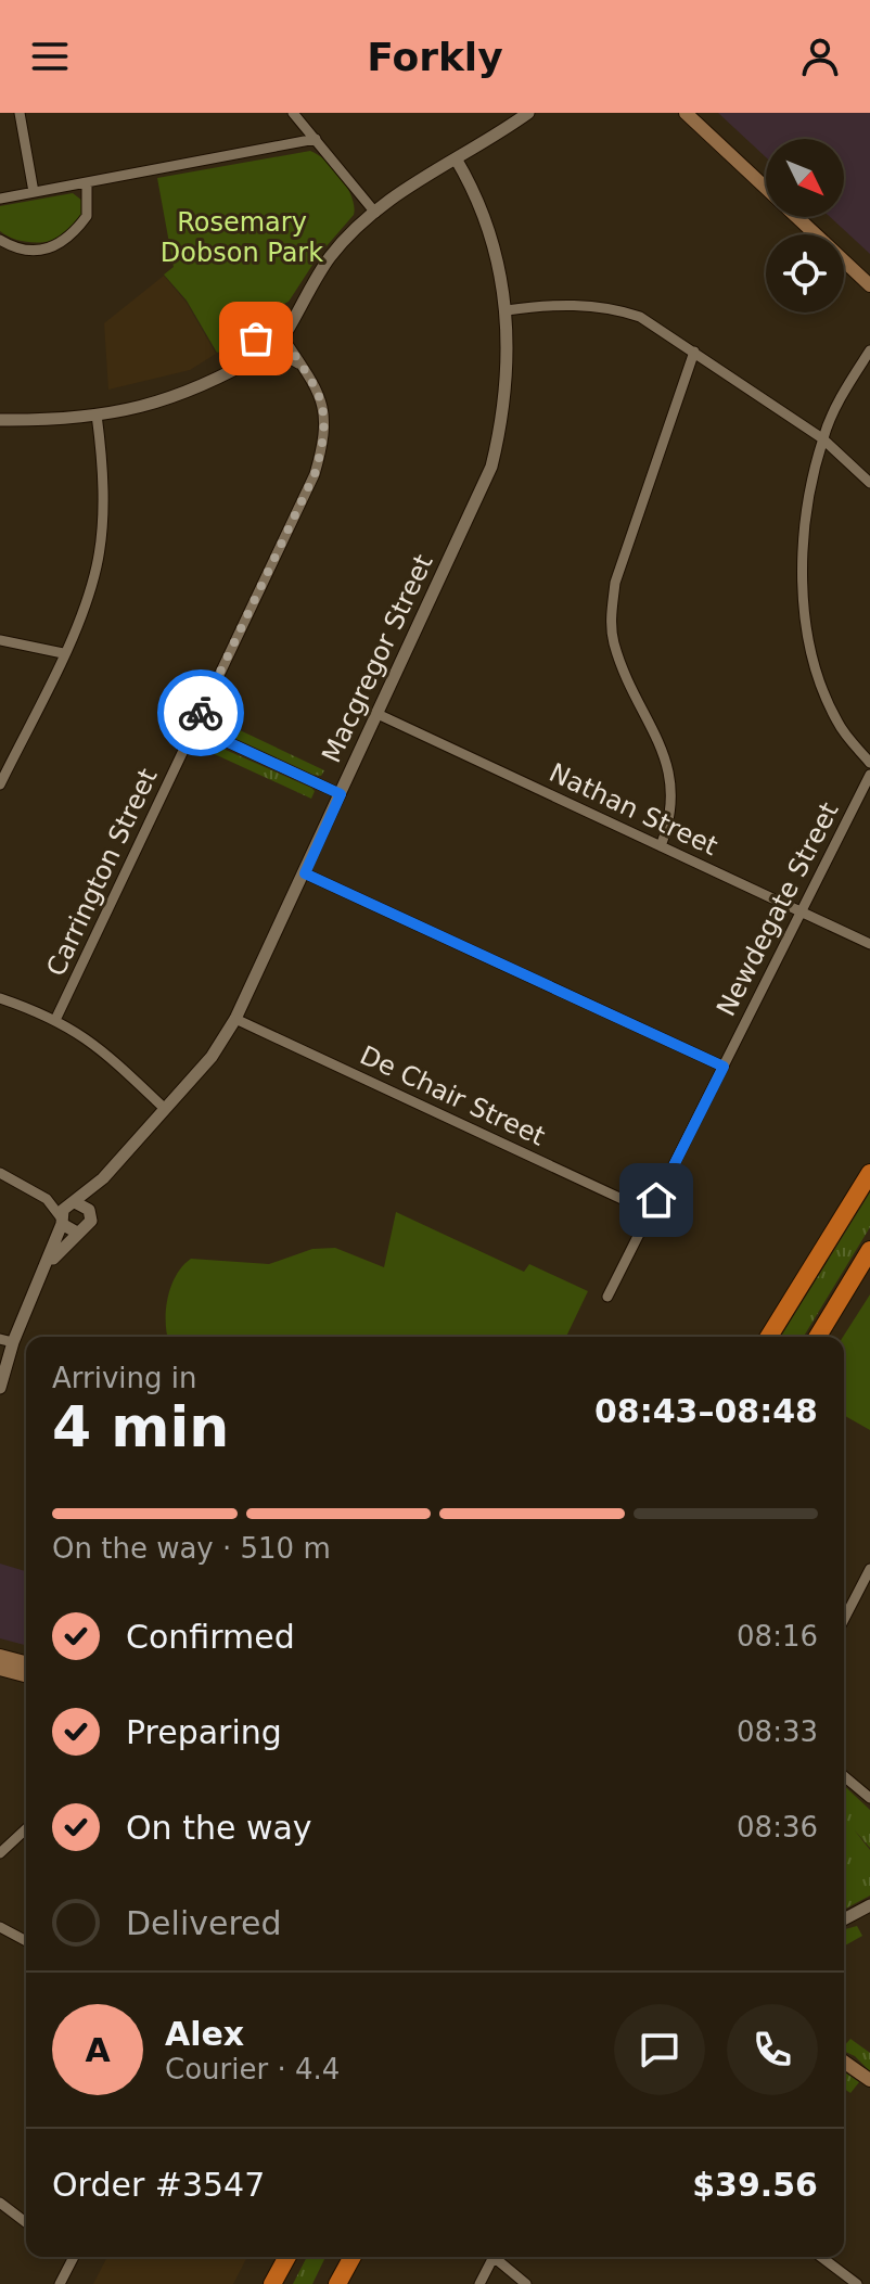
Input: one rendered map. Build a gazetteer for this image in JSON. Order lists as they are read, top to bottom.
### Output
{
  "streets": {
    "street": [
      "Macgregor Street",
      "Nathan Street",
      "Carrington Street",
      "Newdegate Street",
      "De Chair Street"
    ]
  },
  "crossings": [
    ["Macgregor Street", "Nathan Street"],
    ["Macgregor Street", "De Chair Street"],
    ["Nathan Street", "Newdegate Street"],
    ["Newdegate Street", "De Chair Street"]
  ],
  "parks": ["Rosemary Dobson Park"],
  "north": "bottom right",
  "page": {
    "header": "Forkly",
    "heading": ["4 min", "Arriving in", "08:43–08:48"],
    "panel": [
      "Alex",
      "Courier · 4.4",
      "Order #3547",
      "$39.56"
    ],
    "bar": "On the way · 510 m",
    "list": [
      ["Confirmed", "08:16"],
      ["Preparing", "08:33"],
      ["On the way", "08:36"],
      "Delivered"
    ],
    "round": "A"
  }
}
